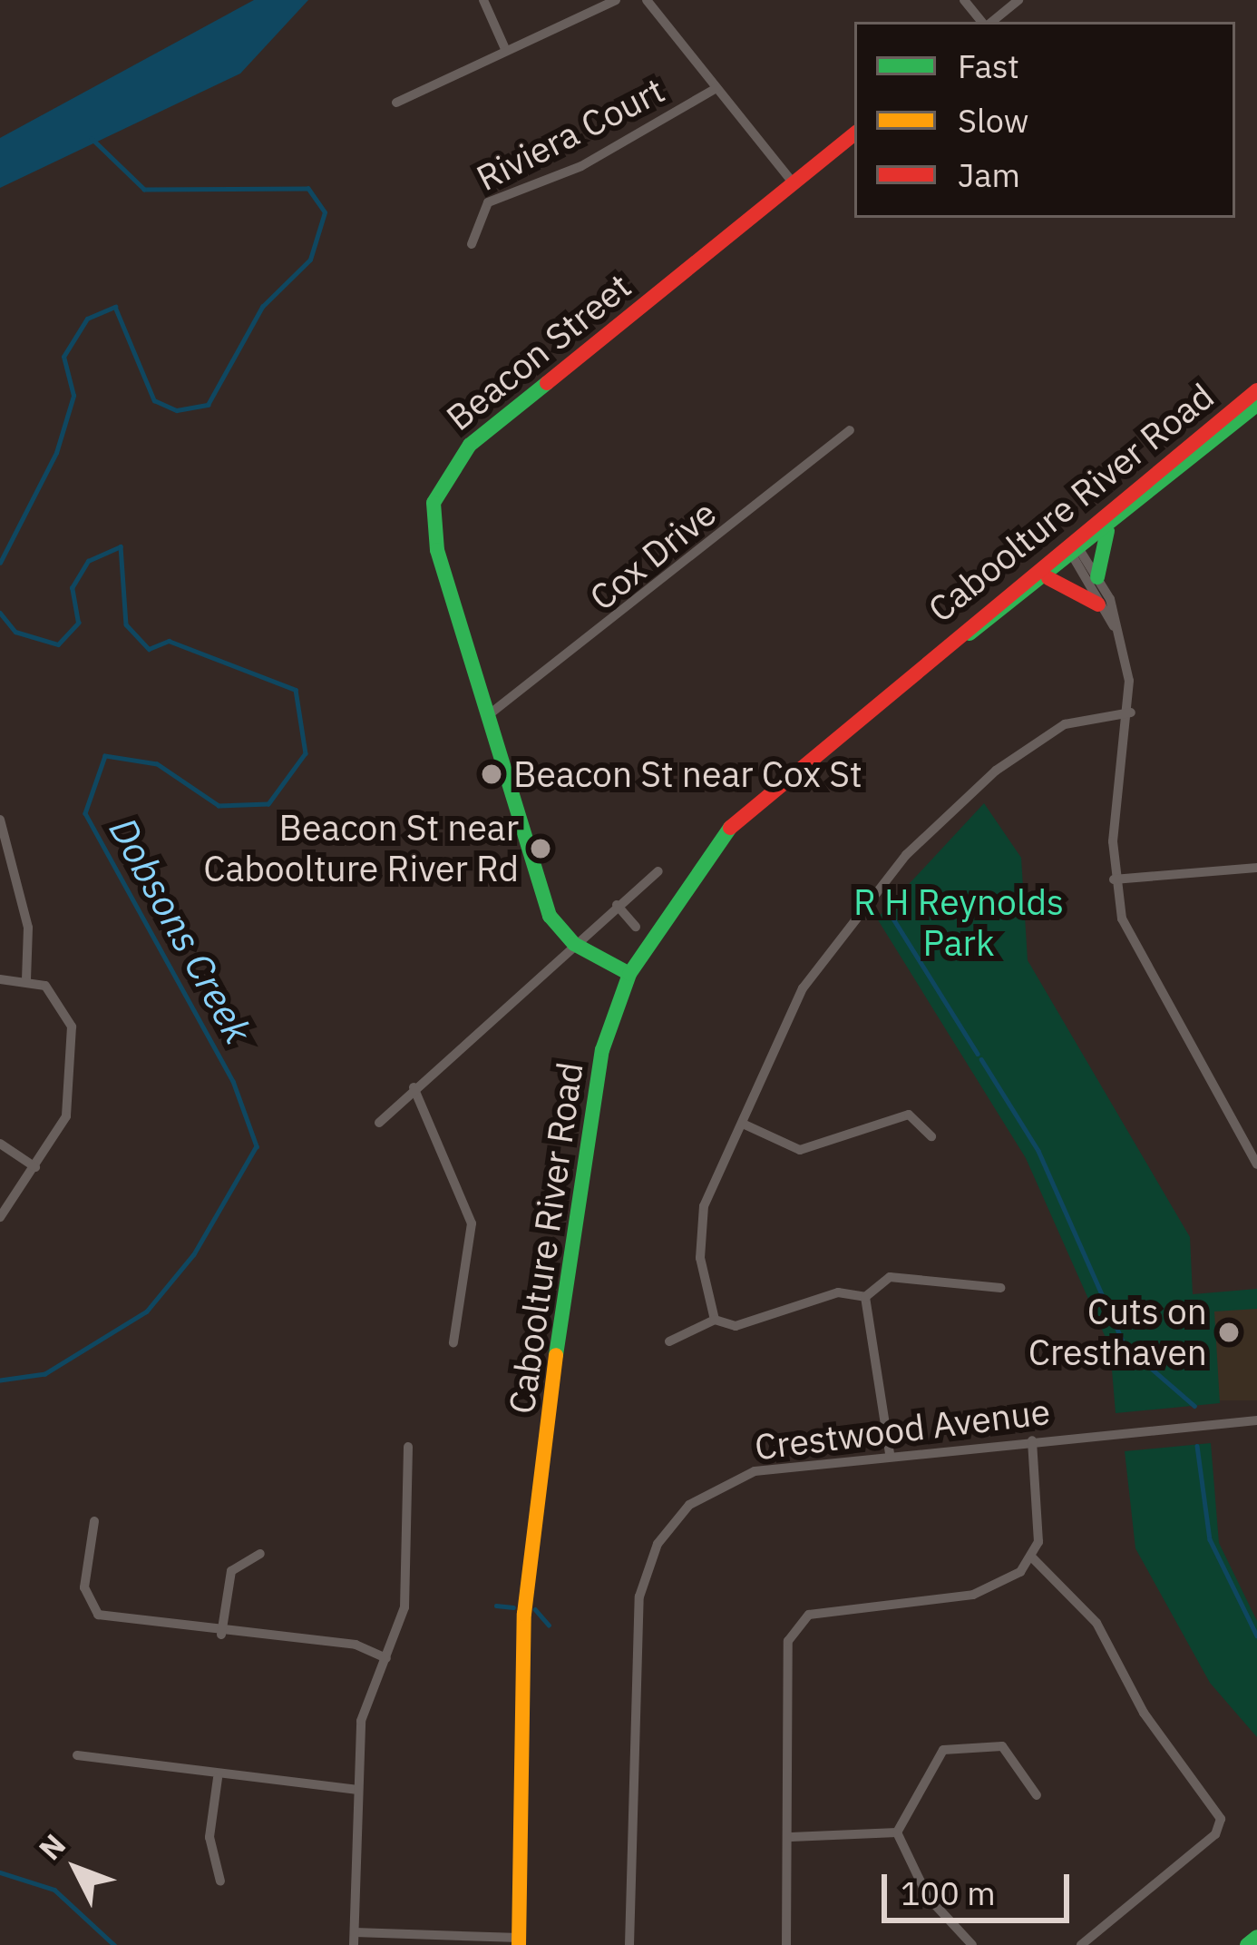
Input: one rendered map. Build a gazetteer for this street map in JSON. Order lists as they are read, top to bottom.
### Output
{
  "streets": {
    "main road": ["Beacon Street", "Caboolture River Road"],
    "street": ["Riviera Court", "Cox Drive", "Crestwood Avenue"]
  },
  "crossings": [
    ["Beacon Street", "Caboolture River Road"],
    ["Beacon Street", "Cox Drive"]
  ],
  "water": ["Dobsons Creek"],
  "parks": ["R H Reynolds Park"],
  "places": ["Beacon St near Cox St", "Beacon St near Caboolture River Rd", "Cuts on Cresthaven"],
  "legend": ["Fast", "Slow", "Jam"],
  "scale_bar": "100 m",
  "north": "top left"
}
